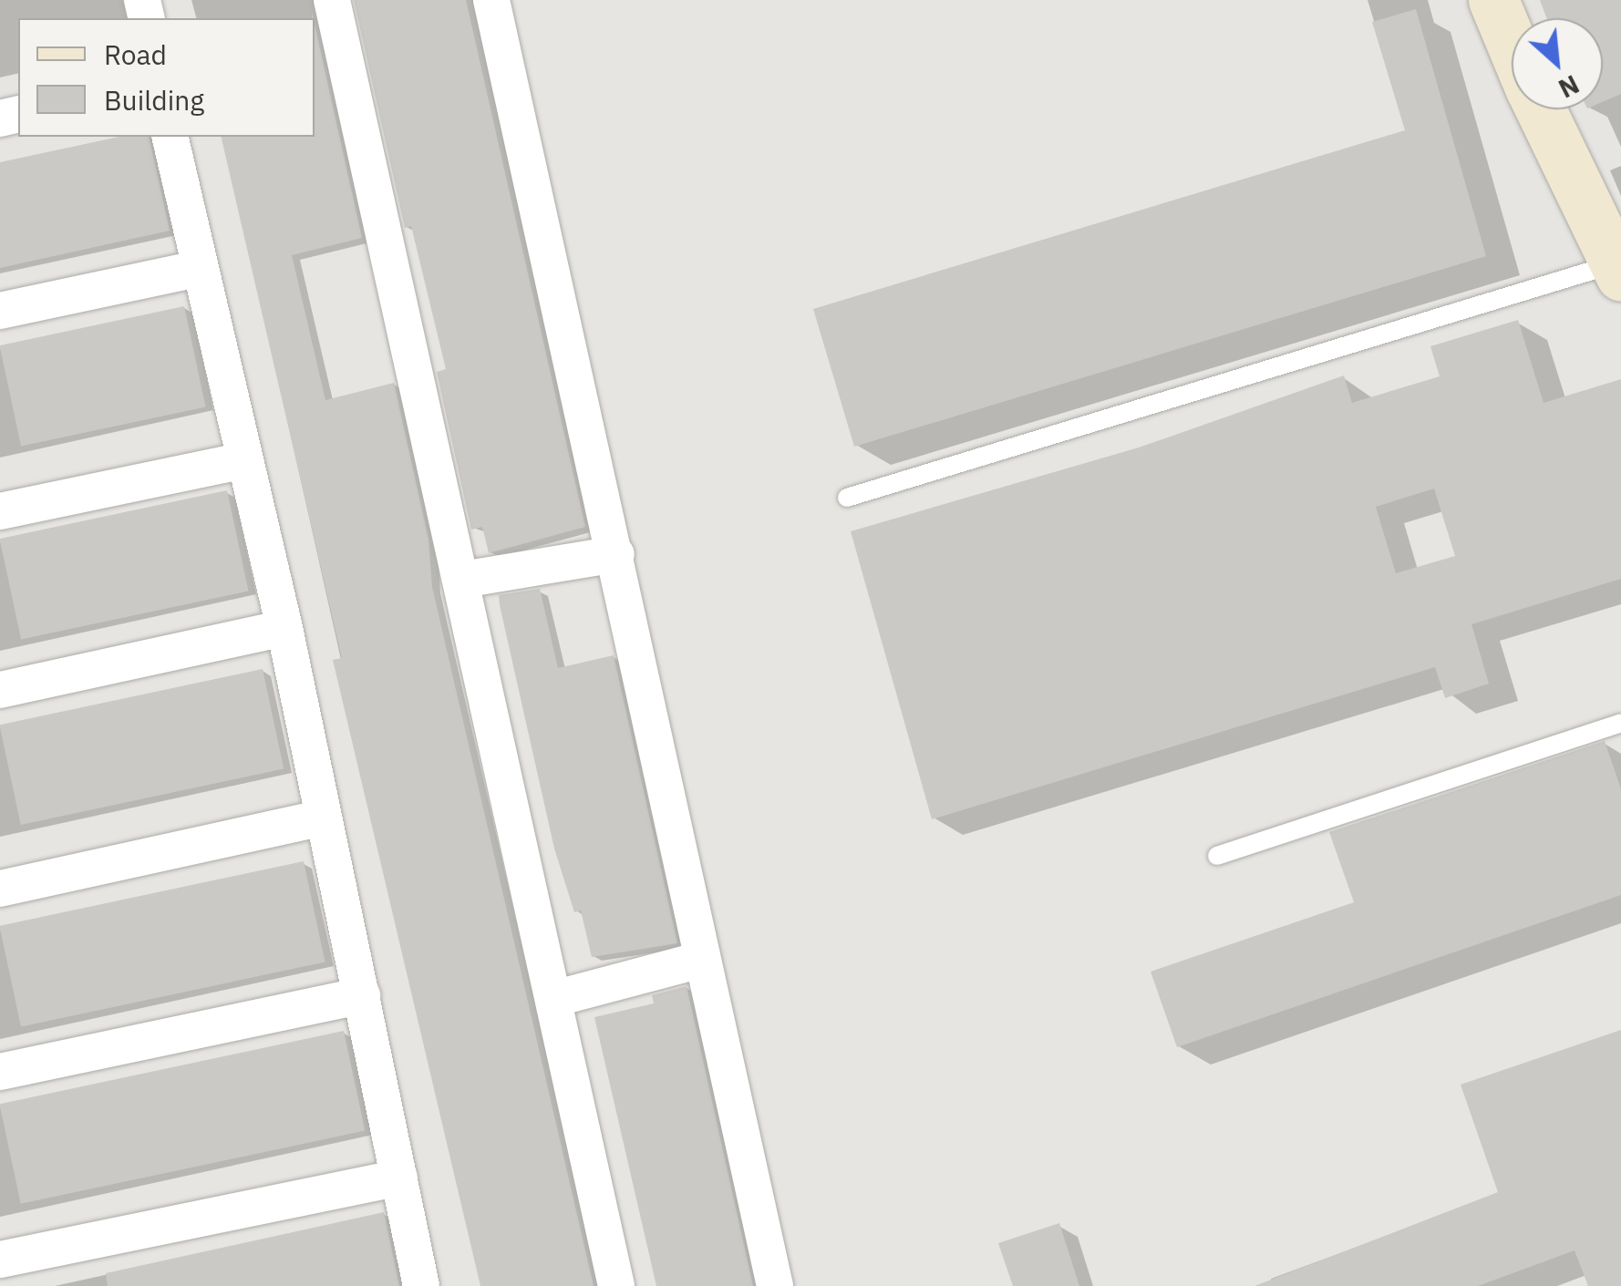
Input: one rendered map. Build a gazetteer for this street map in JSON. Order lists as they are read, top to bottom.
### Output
{
  "legend": ["Road", "Building"],
  "north": "bottom right"
}
